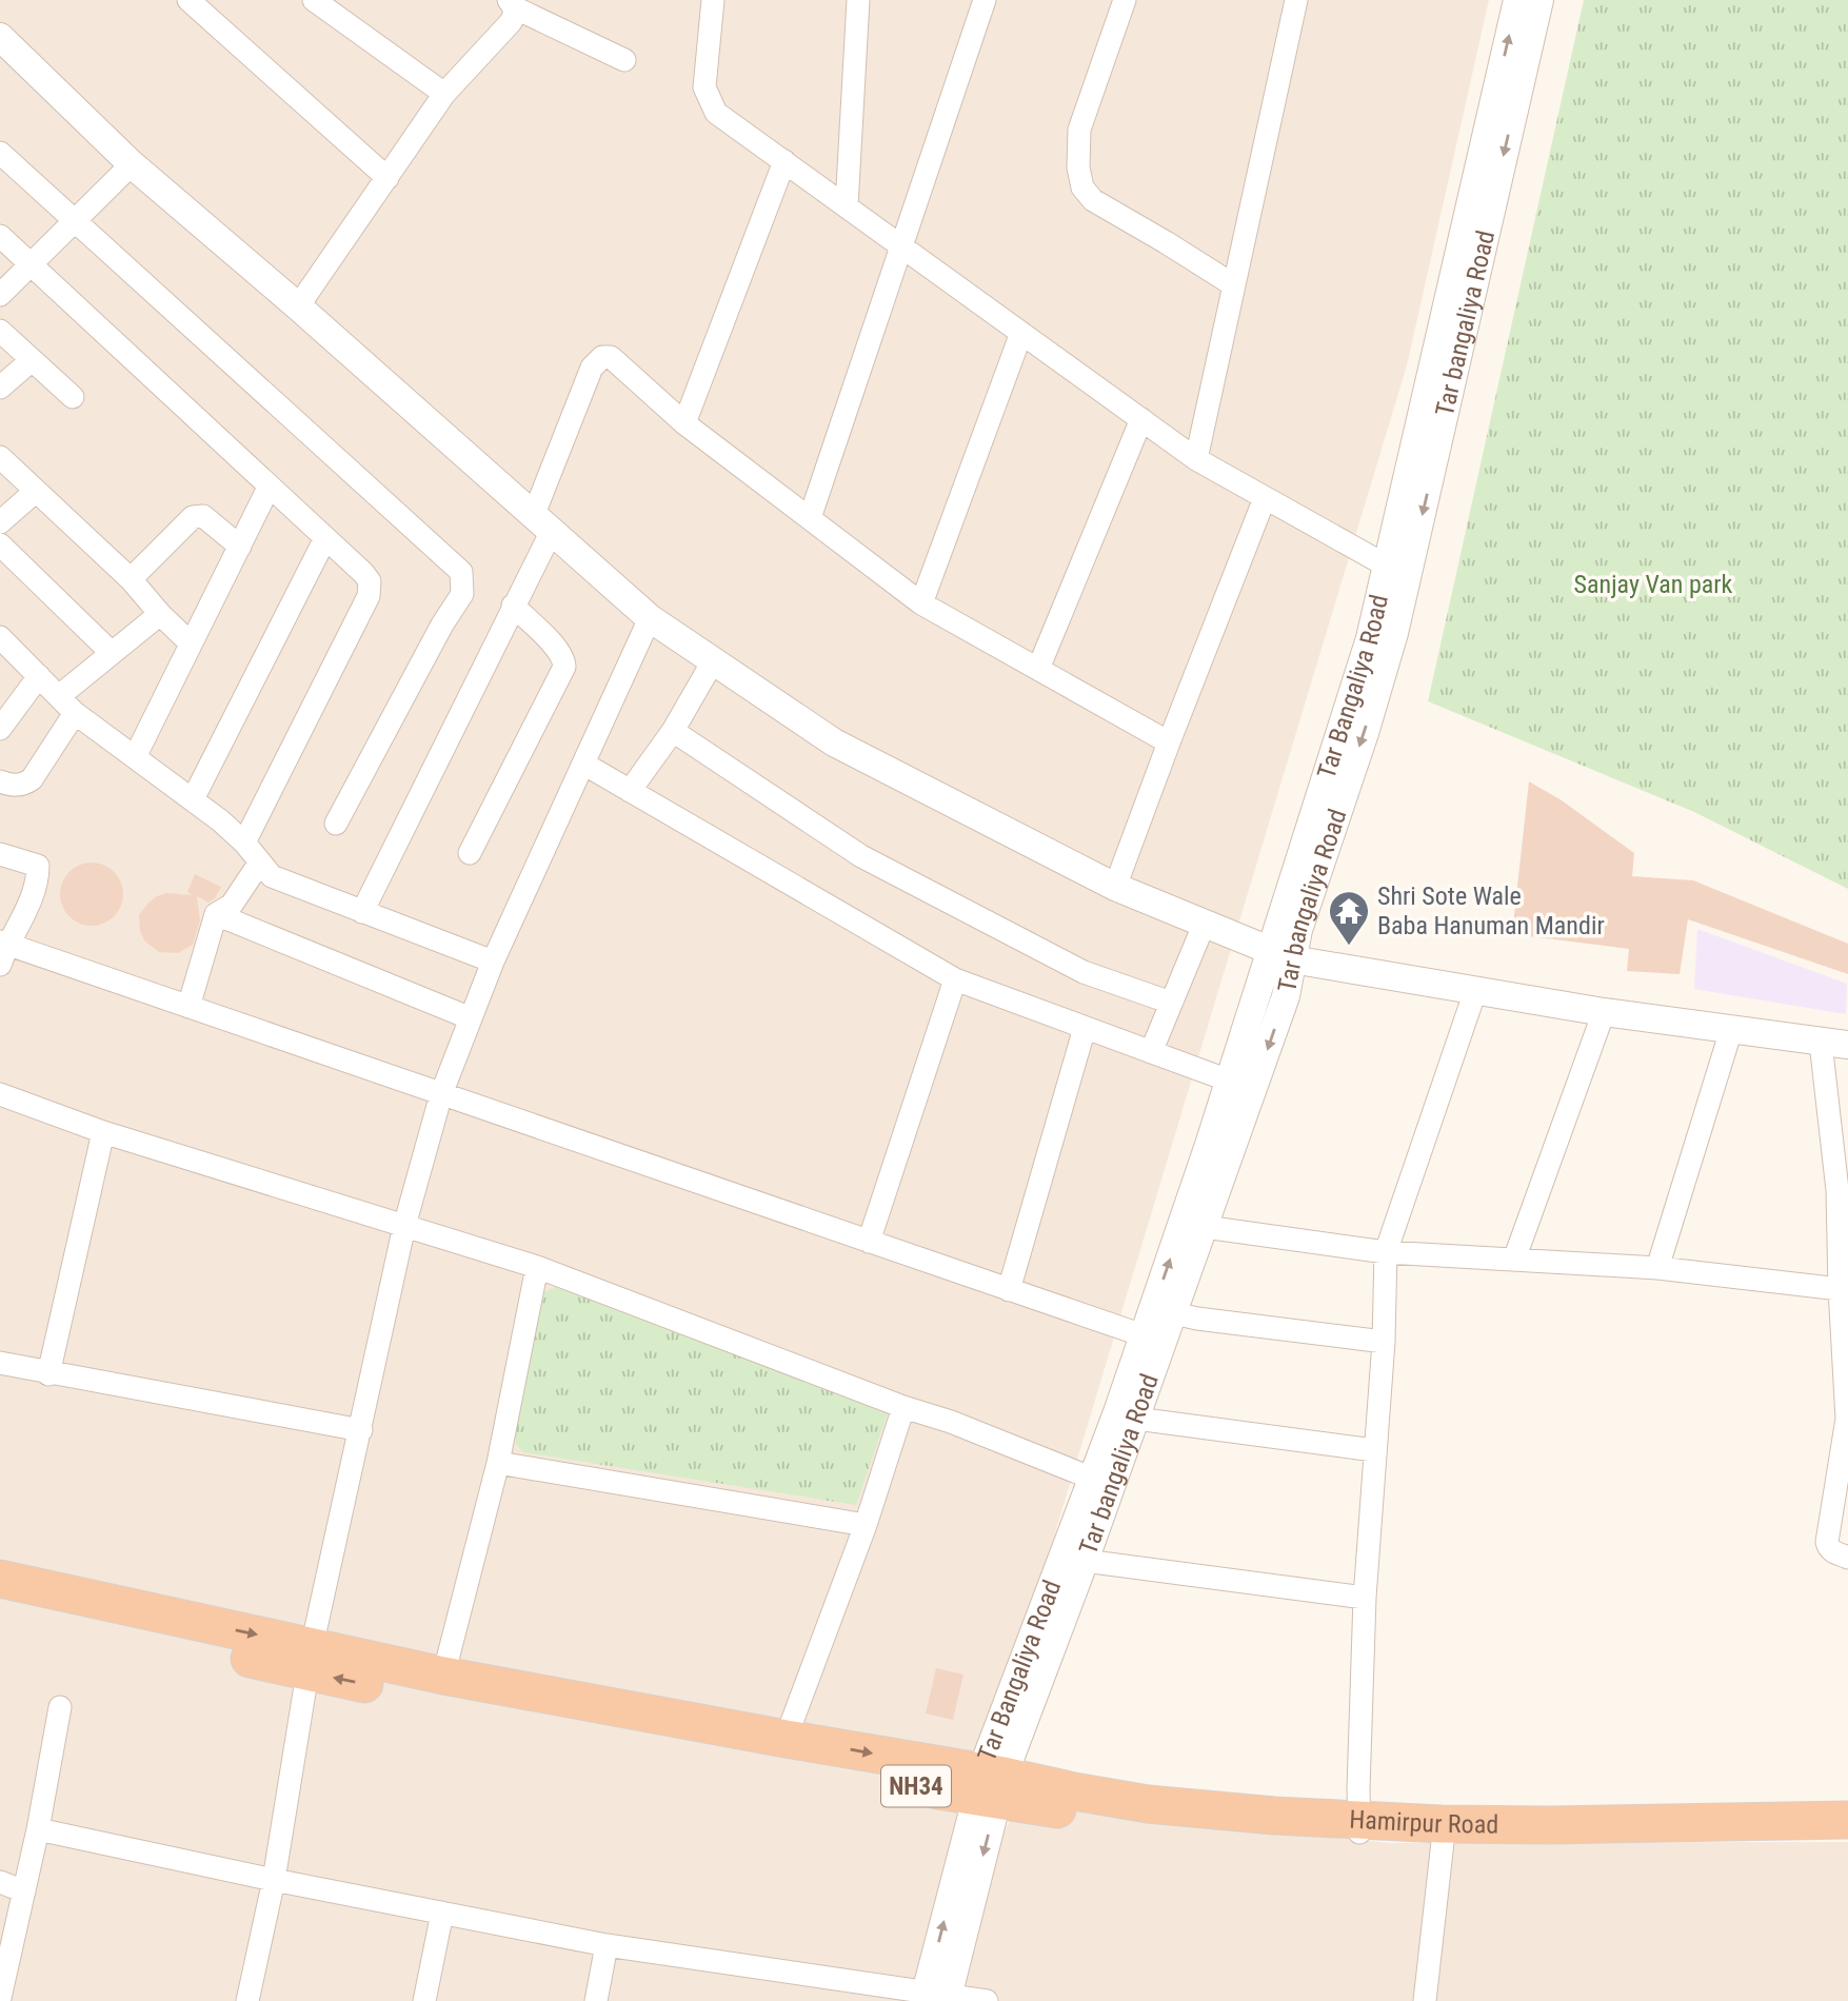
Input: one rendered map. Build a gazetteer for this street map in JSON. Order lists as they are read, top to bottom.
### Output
{
  "streets": {
    "highway": ["NH34", "Hamirpur Road"],
    "street": ["Tar bangaliya Road", "Tar Bangaliya Road"]
  },
  "crossings": [
    ["Tar bangaliya Road", "Tar Bangaliya Road"],
    ["Tar bangaliya Road", "NH34"],
    ["Tar Bangaliya Road", "NH34"],
    ["NH34", "Hamirpur Road"]
  ],
  "parks": ["Sanjay Van park"],
  "places": {
    "temple": ["Shri Sote Wale Baba Hanuman Mandir"]
  }
}
